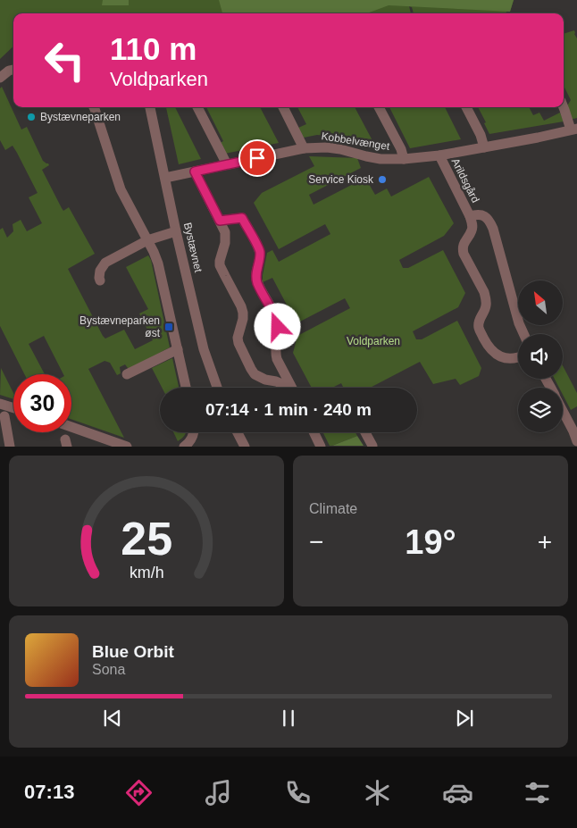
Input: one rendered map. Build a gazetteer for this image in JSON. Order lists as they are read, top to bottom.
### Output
{
  "streets": {
    "street": ["Kobbelvænget", "Arildsgård", "Bystævnet"]
  },
  "crossings": [
    ["Kobbelvænget", "Arildsgård"],
    ["Kobbelvænget", "Bystævnet"]
  ],
  "parks": ["Voldparken"],
  "places": {
    "other": ["Bystævneparken", "Service Kiosk"],
    "transit": ["Bystævneparken øst"]
  },
  "north": "top left",
  "page": {
    "turn": ["110 m", "Voldparken"],
    "limit": "30",
    "trip": "07:14 · 1 min · 240 m",
    "tile": "Climate",
    "heat": ["−", "19°", "+"],
    "song": ["Blue Orbit", "Sona"],
    "tabs": "07:13",
    "gauge": ["25", "km/h"]
  }
}
